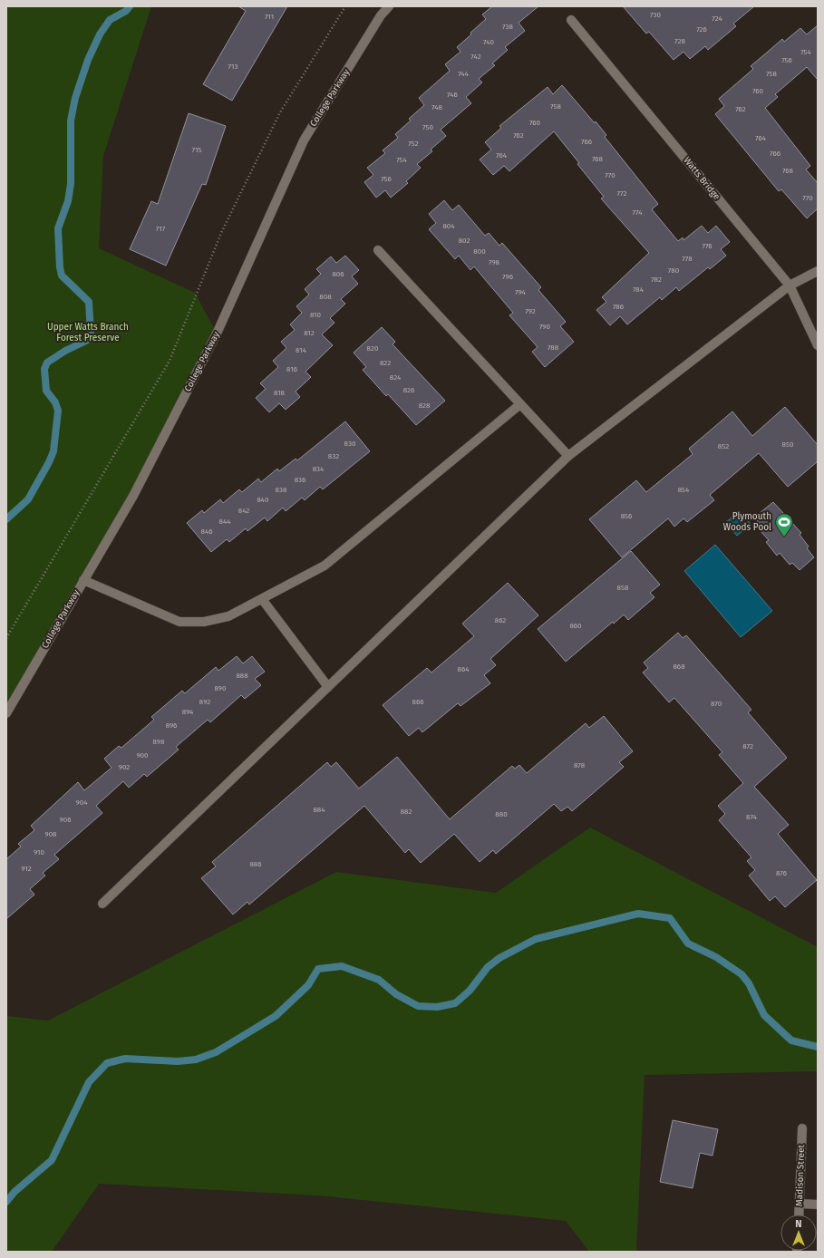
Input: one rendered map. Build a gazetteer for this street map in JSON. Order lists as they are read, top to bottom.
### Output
{
  "streets": {
    "street": ["College Parkway", "Watts Bridge", "Madison Street"]
  },
  "parks": ["Upper Watts Branch Forest Preserve"],
  "places": {
    "sports": ["Plymouth Woods Pool"]
  },
  "house_numbers": [
    "730",
    "711",
    "724",
    "738",
    "726",
    "728",
    "740",
    "754",
    "742",
    "756",
    "713",
    "744",
    "758",
    "760",
    "746",
    "758",
    "748",
    "762",
    "760",
    "750",
    "762",
    "764",
    "766",
    "752",
    "715",
    "766",
    "764",
    "768",
    "754",
    "768",
    "770",
    "756",
    "772",
    "770",
    "774",
    "804",
    "717",
    "802",
    "776",
    "800",
    "778",
    "798",
    "780",
    "806",
    "796",
    "782",
    "784",
    "794",
    "808",
    "786",
    "792",
    "810",
    "790",
    "812",
    "788",
    "820",
    "814",
    "822",
    "816",
    "824",
    "826",
    "818",
    "828",
    "830",
    "850",
    "852",
    "832",
    "834",
    "836",
    "838",
    "854",
    "840",
    "842",
    "856",
    "844",
    "846",
    "858",
    "862",
    "860",
    "868",
    "864",
    "888",
    "890",
    "892",
    "866",
    "870",
    "894",
    "896",
    "898",
    "872",
    "900",
    "878",
    "902",
    "904",
    "884",
    "882",
    "880",
    "874",
    "906",
    "908",
    "910",
    "886",
    "912",
    "876"
  ],
  "north": "top"
}
